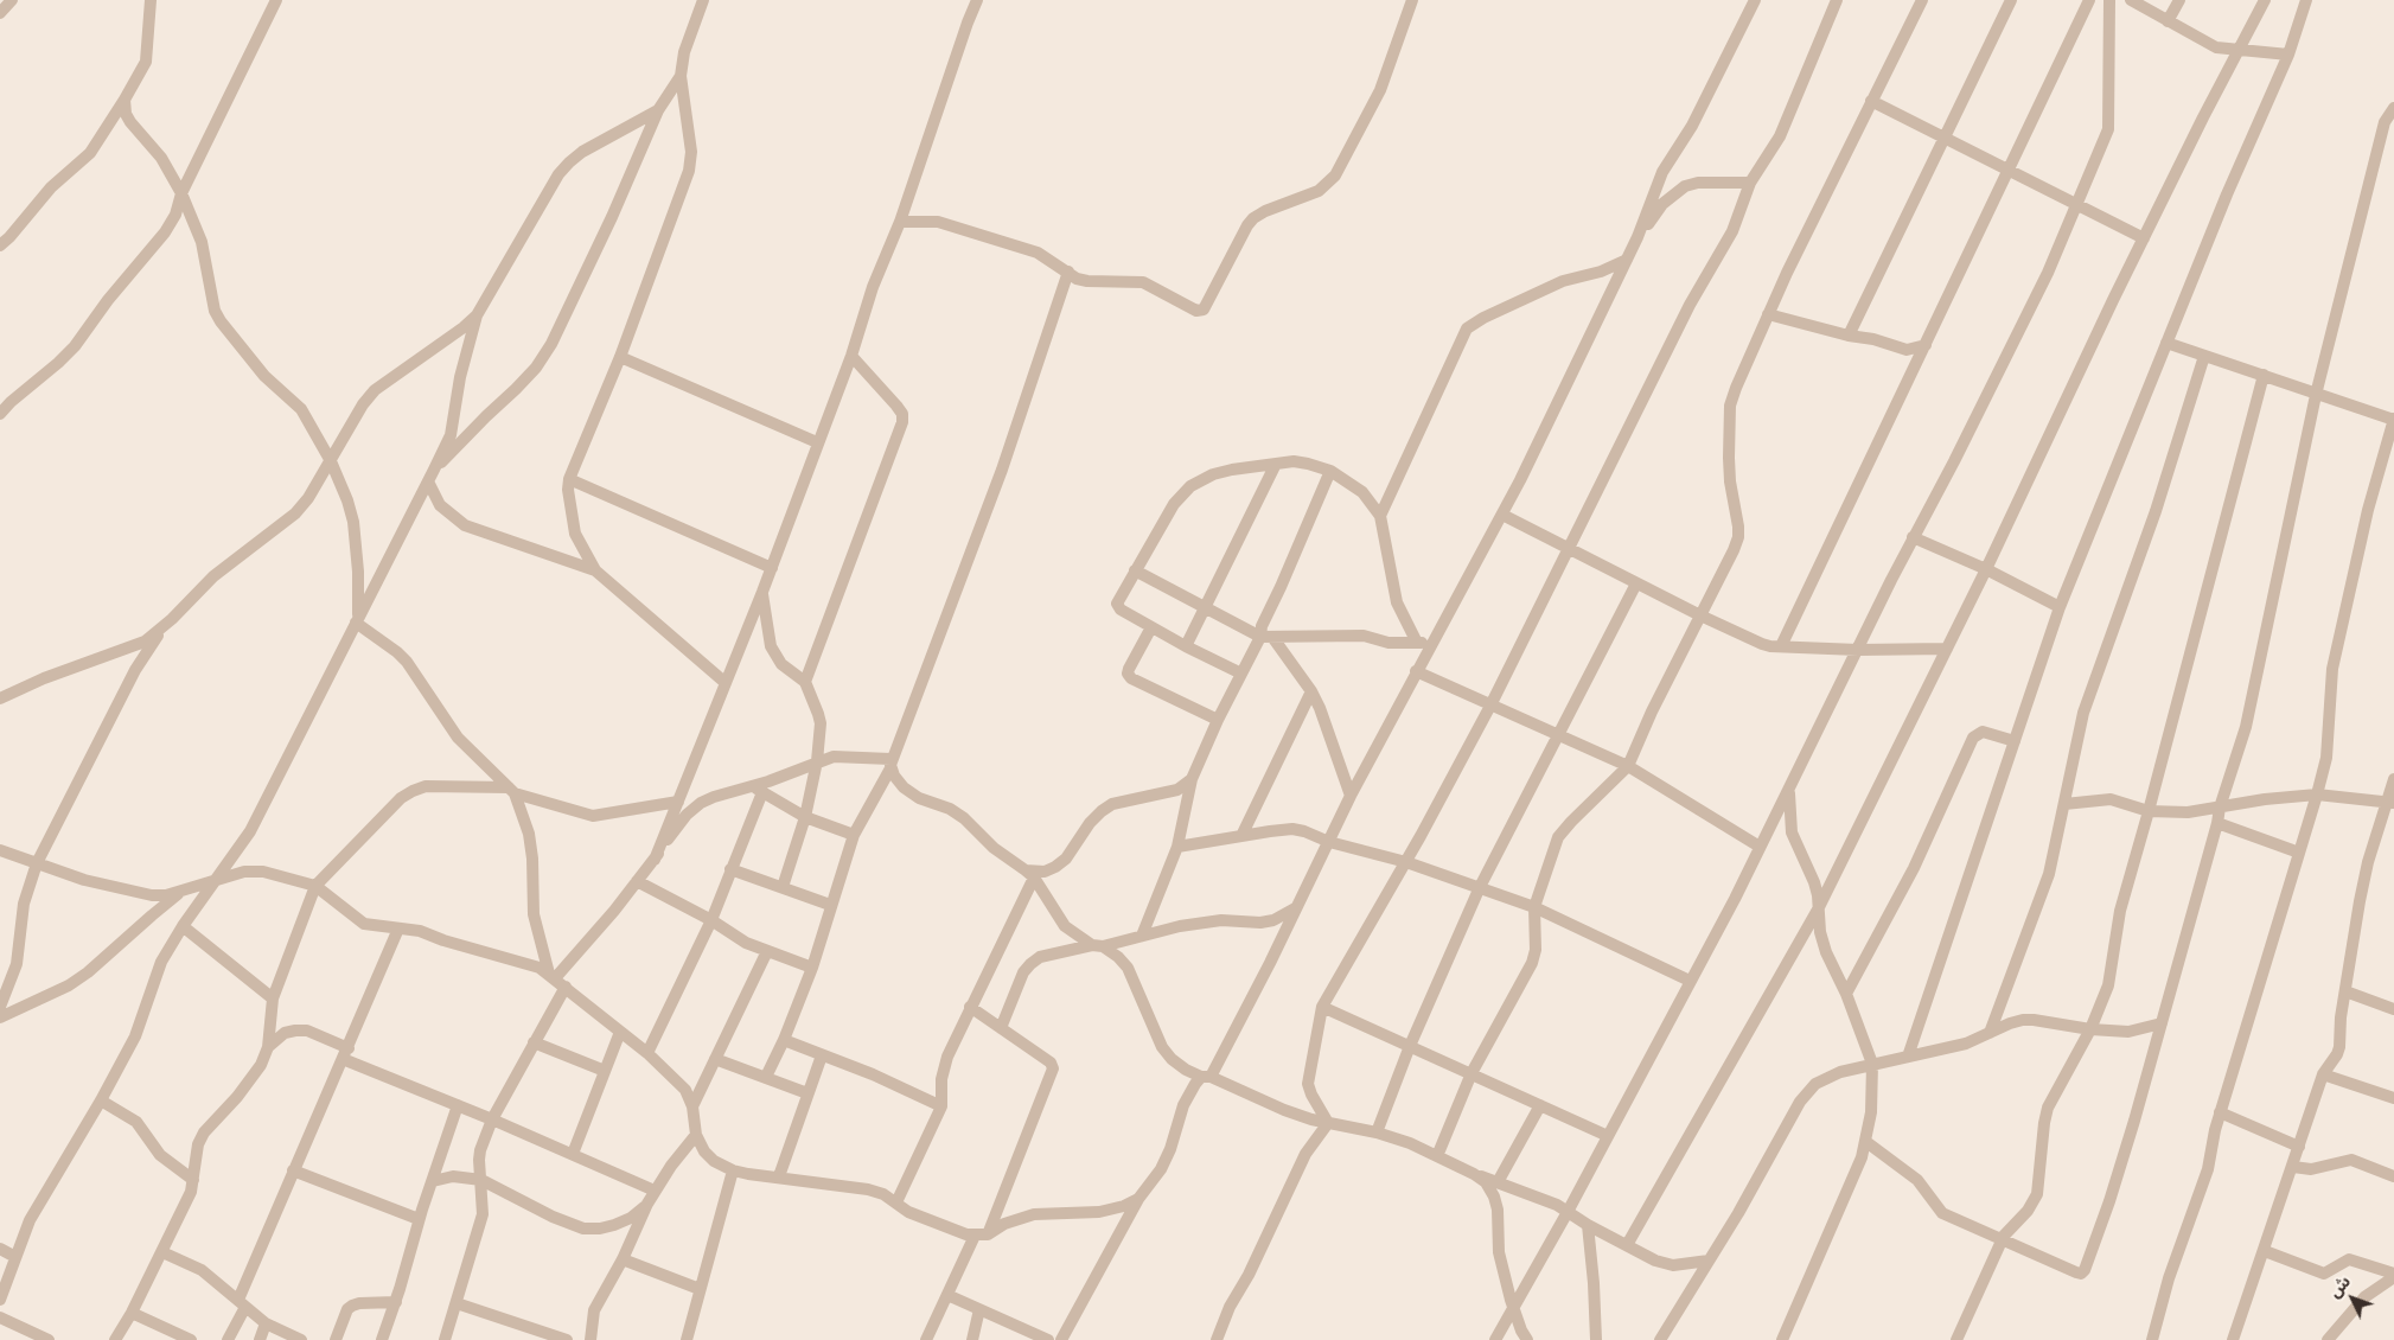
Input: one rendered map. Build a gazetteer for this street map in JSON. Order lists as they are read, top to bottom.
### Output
{
  "north": "top left"
}
